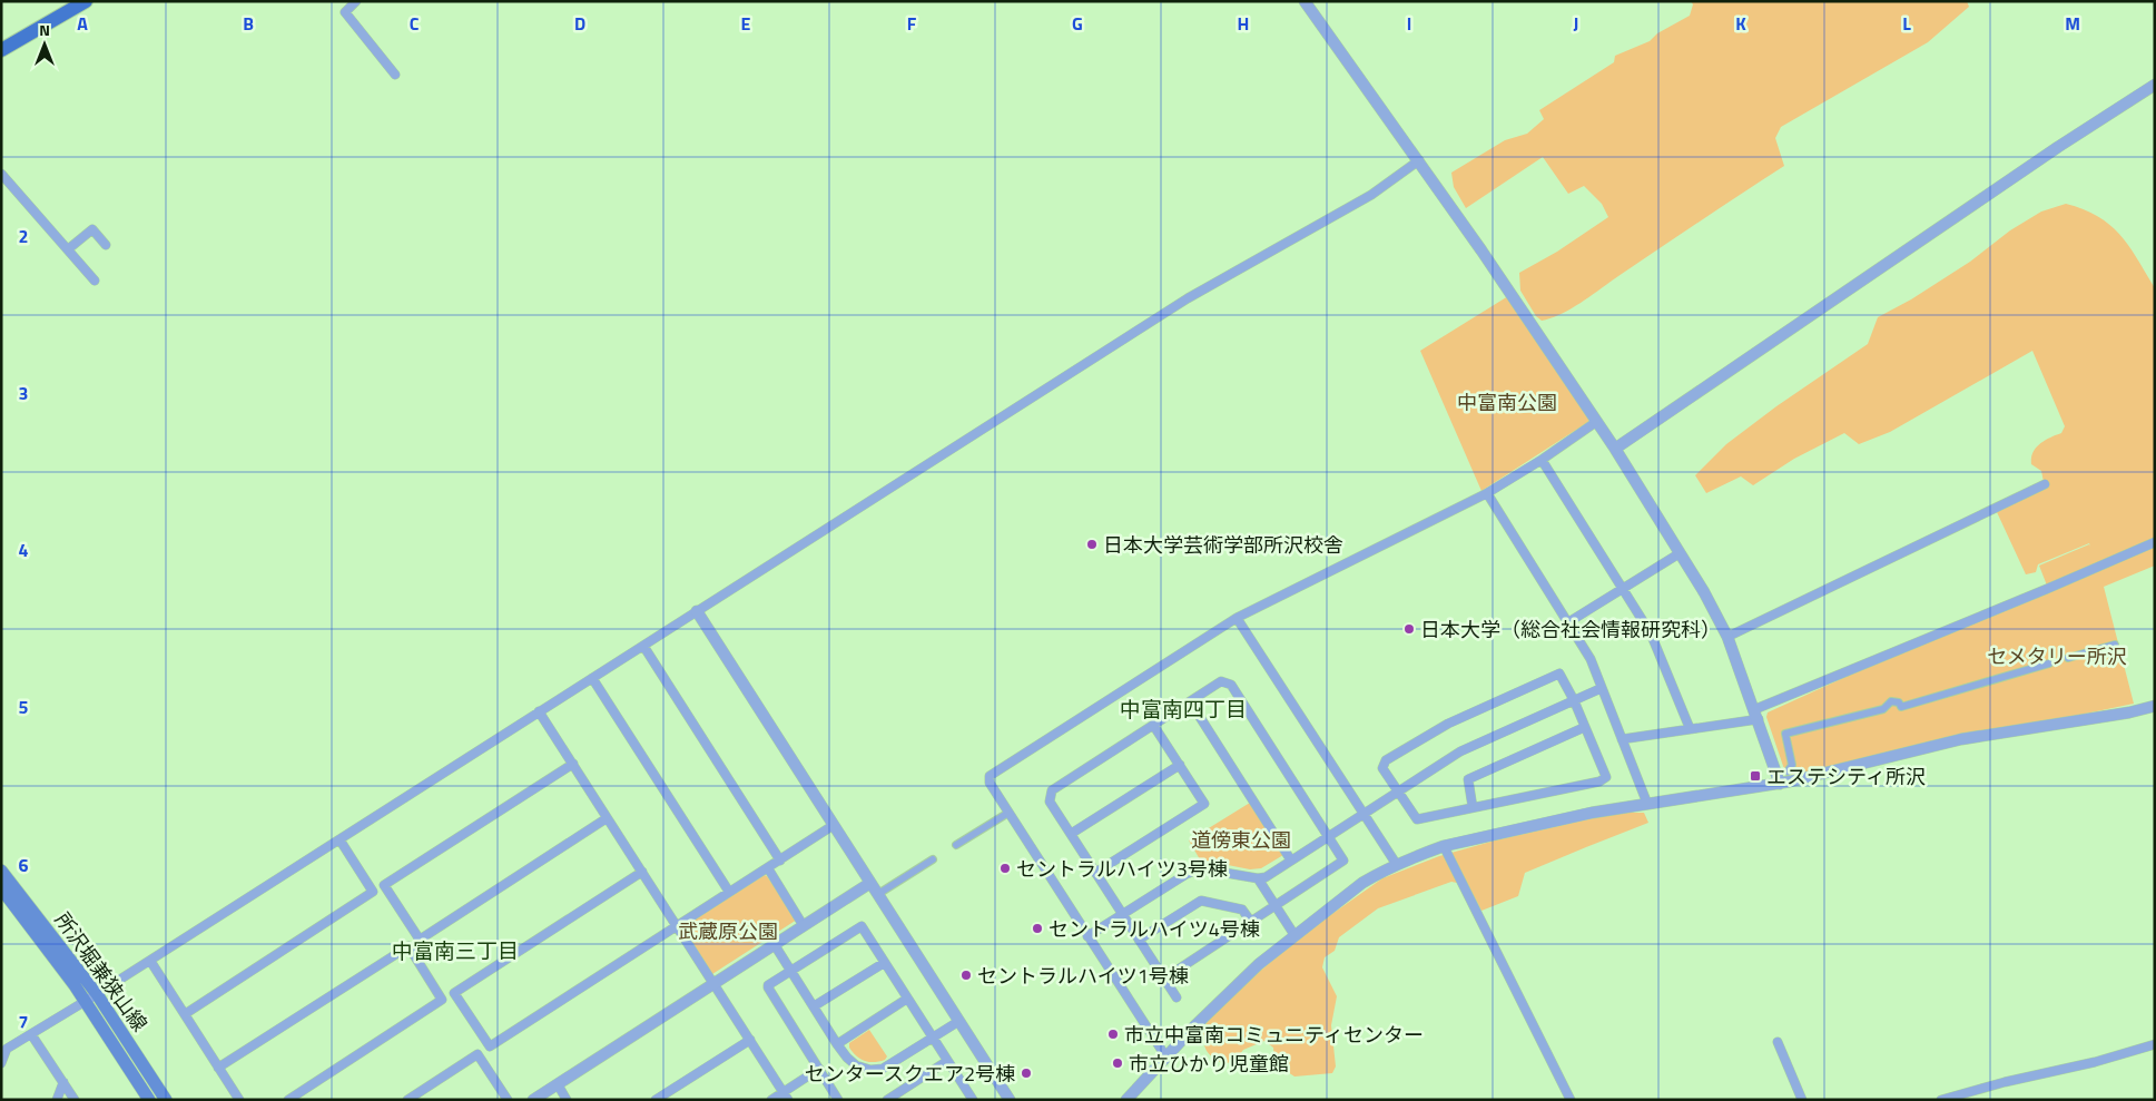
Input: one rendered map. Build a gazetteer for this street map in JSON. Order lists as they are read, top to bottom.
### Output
{
  "streets": {
    "main road": ["所沢堀兼狭山線"]
  },
  "districts": ["中富南四丁目", "中富南三丁目"],
  "parks": [
    "中富南公園",
    "セメタリー所沢",
    "道傍東公園",
    "武蔵原公園"
  ],
  "places": {
    "other": [
      "日本大学芸術学部所沢校舎",
      "日本大学（総合社会情報研究科）",
      "セントラルハイツ3号棟",
      "セントラルハイツ4号棟",
      "セントラルハイツ1号棟",
      "市立中富南コミュニティセンター",
      "市立ひかり児童館",
      "センタースクエア2号棟"
    ],
    "transit": ["エステシティ所沢"]
  },
  "north": "top",
  "grid": {
    "columns": [
      "A",
      "B",
      "C",
      "D",
      "E",
      "F",
      "G",
      "H",
      "I",
      "J",
      "K",
      "L",
      "M"
    ],
    "rows": [
      "2",
      "3",
      "4",
      "5",
      "6",
      "7"
    ]
  }
}
